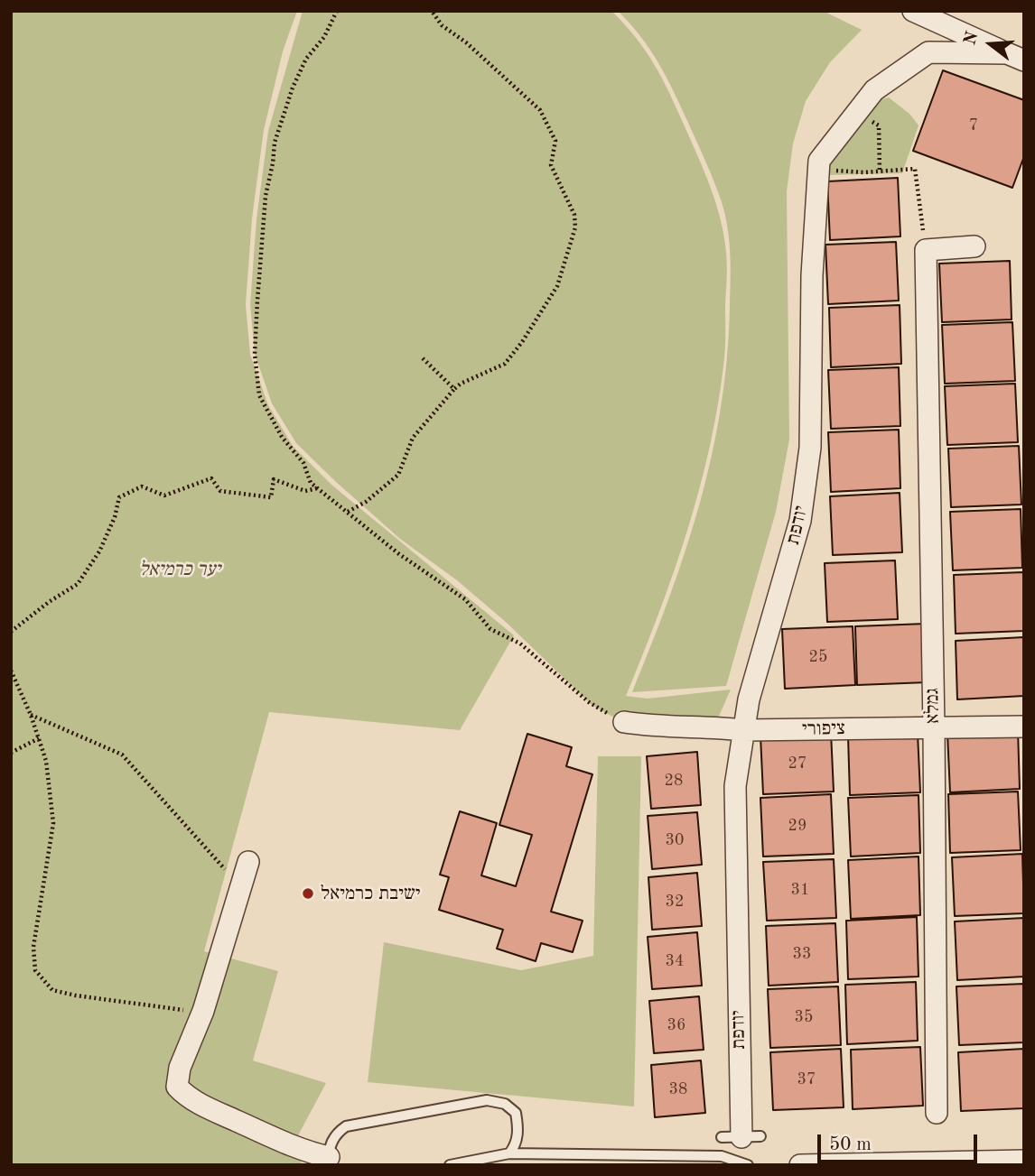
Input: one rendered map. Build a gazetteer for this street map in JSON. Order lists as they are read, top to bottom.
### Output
{
  "streets": {
    "street": ["יודפת", "גמלא", "ציפורי"]
  },
  "crossings": [
    ["יודפת", "ציפורי"],
    ["גמלא", "ציפורי"]
  ],
  "parks": ["יער כרמיאל"],
  "places": ["ישיבת כרמיאל"],
  "house_numbers": [
    "7",
    "25",
    "27",
    "28",
    "29",
    "30",
    "31",
    "32",
    "33",
    "34",
    "35",
    "36",
    "37",
    "38"
  ],
  "scale_bar": "50 m",
  "north": "left"
}
